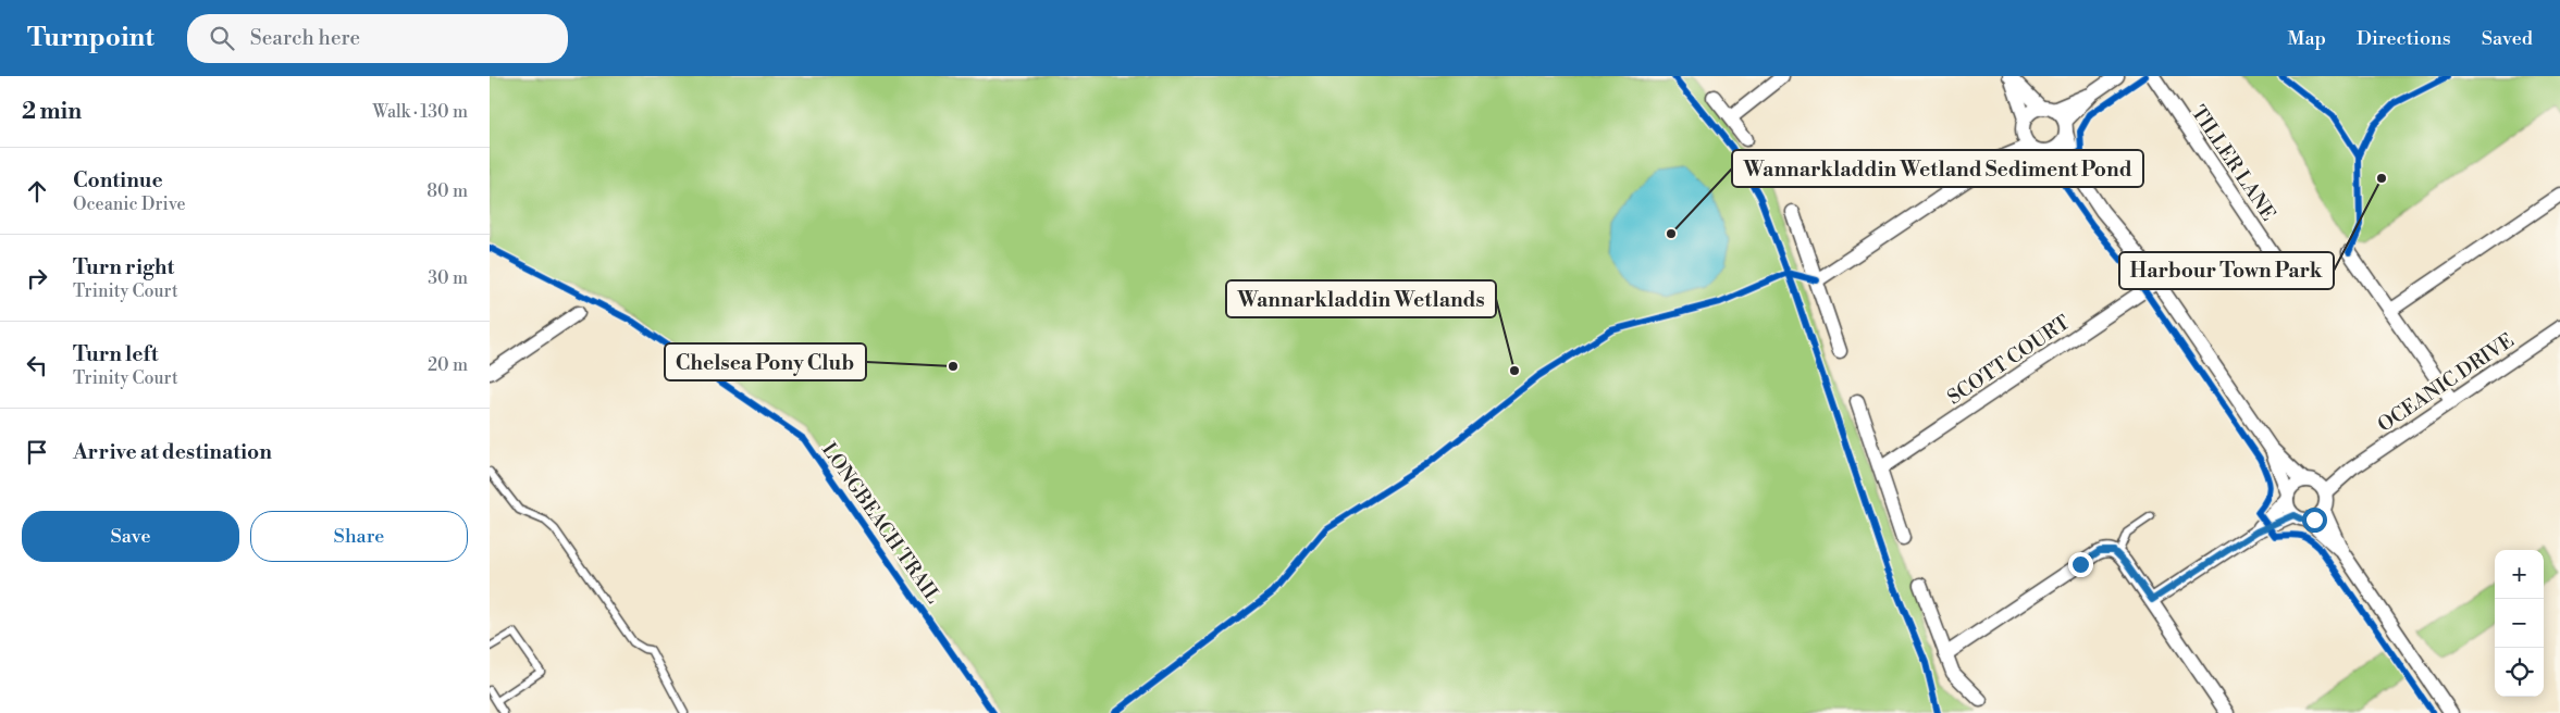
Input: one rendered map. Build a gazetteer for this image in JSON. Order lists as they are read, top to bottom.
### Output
{
  "streets": {
    "street": ["TILLER LANE", "SCOTT COURT", "OCEANIC DRIVE"],
    "cycle path": ["LONGBEACH TRAIL"]
  },
  "places": [
    "Harbour Town Park",
    "Wannarkladdin Wetland Sediment Pond",
    "Chelsea Pony Club",
    "Wannarkladdin Wetlands"
  ],
  "page": {
    "header": "Turnpoint",
    "search": "Search here",
    "nav": ["Map", "Directions", "Saved"],
    "heading": ["2 min", "Walk · 130 m"],
    "list": [
      ["Continue", "Oceanic Drive", "80 m"],
      ["Turn right", "Trinity Court", "30 m"],
      ["Turn left", "Trinity Court", "20 m"],
      "Arrive at destination"
    ],
    "buttons": ["Save", "Share"],
    "map_buttons": ["+", "−"]
  }
}
